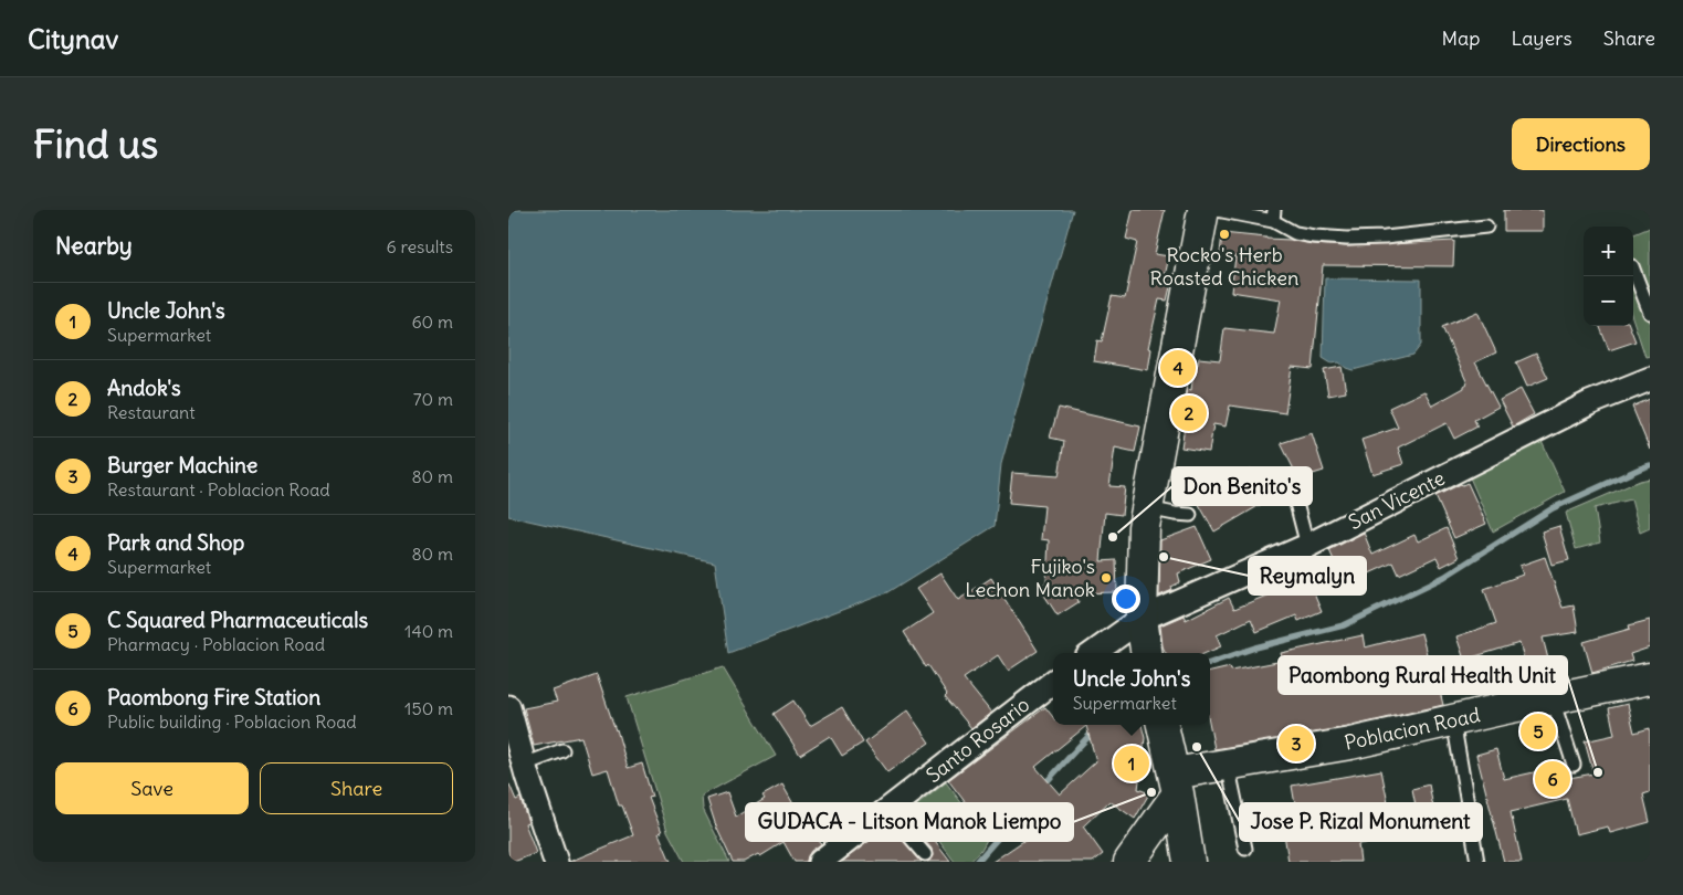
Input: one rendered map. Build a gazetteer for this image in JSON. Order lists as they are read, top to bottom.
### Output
{
  "streets": {
    "main road": ["Poblacion Road"],
    "street": ["San Vicente", "Santo Rosario"]
  },
  "places": [
    "Rocko's Herb Roasted Chicken",
    "Don Benito's",
    "Reymalyn",
    "Fujiko's Lechon Manok",
    "Jose P. Rizal Monument",
    "Paombong Rural Health Unit",
    "GUDACA - Litson Manok Liempo"
  ],
  "page": {
    "header": "Citynav",
    "nav": ["Map", "Layers", "Share"],
    "buttons": [
      "Directions",
      ["Save", "Share"]
    ],
    "title": "Find us",
    "heading": ["Nearby", "6 results"],
    "map_buttons": ["+", "−"],
    "list": [
      {
        "mark": "1",
        "name": "Uncle John's",
        "note": "Supermarket",
        "value": "60 m"
      },
      {
        "mark": "2",
        "name": "Andok's",
        "note": "Restaurant",
        "value": "70 m"
      },
      {
        "mark": "3",
        "name": "Burger Machine",
        "note": "Restaurant · Poblacion Road",
        "value": "80 m"
      },
      {
        "mark": "4",
        "name": "Park and Shop",
        "note": "Supermarket",
        "value": "80 m"
      },
      {
        "mark": "5",
        "name": "C Squared Pharmaceuticals",
        "note": "Pharmacy · Poblacion Road",
        "value": "140 m"
      },
      {
        "mark": "6",
        "name": "Paombong Fire Station",
        "note": "Public building · Poblacion Road",
        "value": "150 m"
      }
    ],
    "pins": [
      "4",
      "2",
      "5",
      "3",
      "1",
      "6"
    ],
    "popup": ["Uncle John's", "Supermarket"]
  }
}
